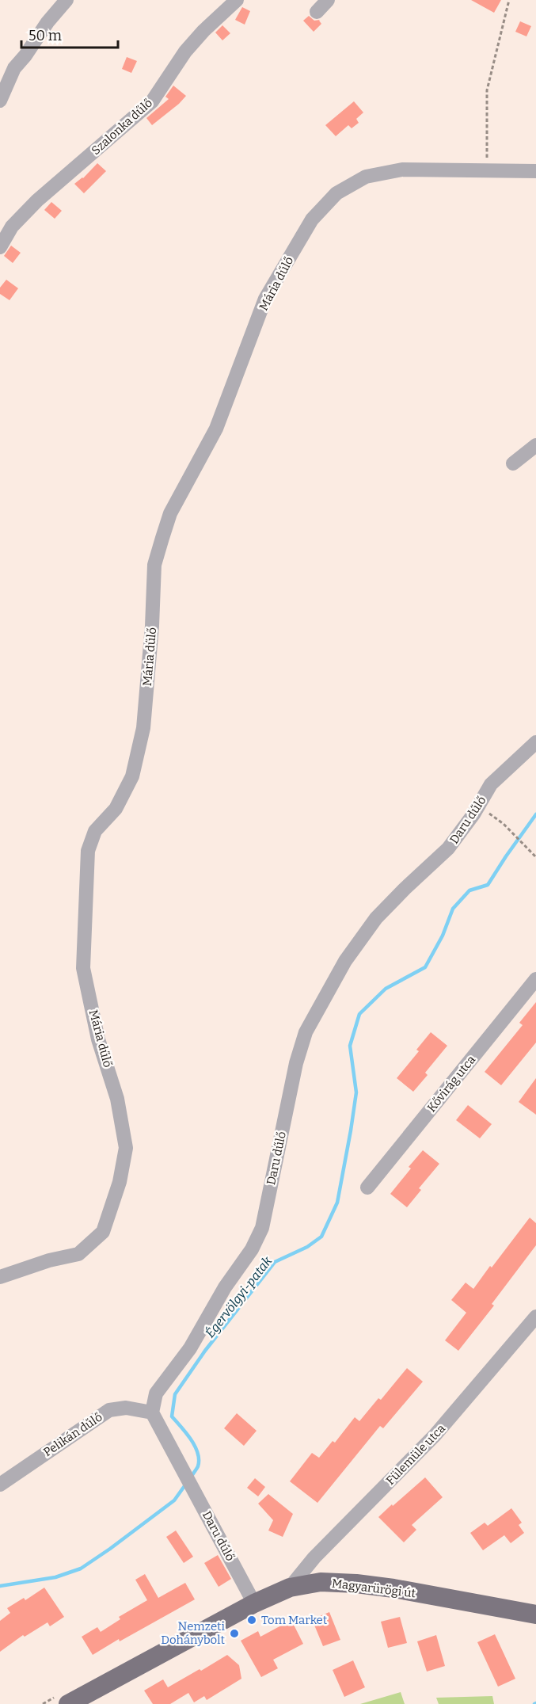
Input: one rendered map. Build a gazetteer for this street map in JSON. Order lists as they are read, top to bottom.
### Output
{
  "streets": {
    "main road": ["Magyarürögi út"],
    "street": [
      "Szalonka dűlő",
      "Mária dűlő",
      "Daru dűlő",
      "Kővirág utca",
      "Pelikán dűlő",
      "Fülemüle utca"
    ]
  },
  "crossings": [
    ["Daru dűlő", "Pelikán dűlő"],
    ["Daru dűlő", "Magyarürögi út"],
    ["Fülemüle utca", "Magyarürögi út"]
  ],
  "water": ["Égervölgyi-patak"],
  "places": ["Tom Market", "Nemzeti Dohánybolt"],
  "scale_bar": "50 m"
}
